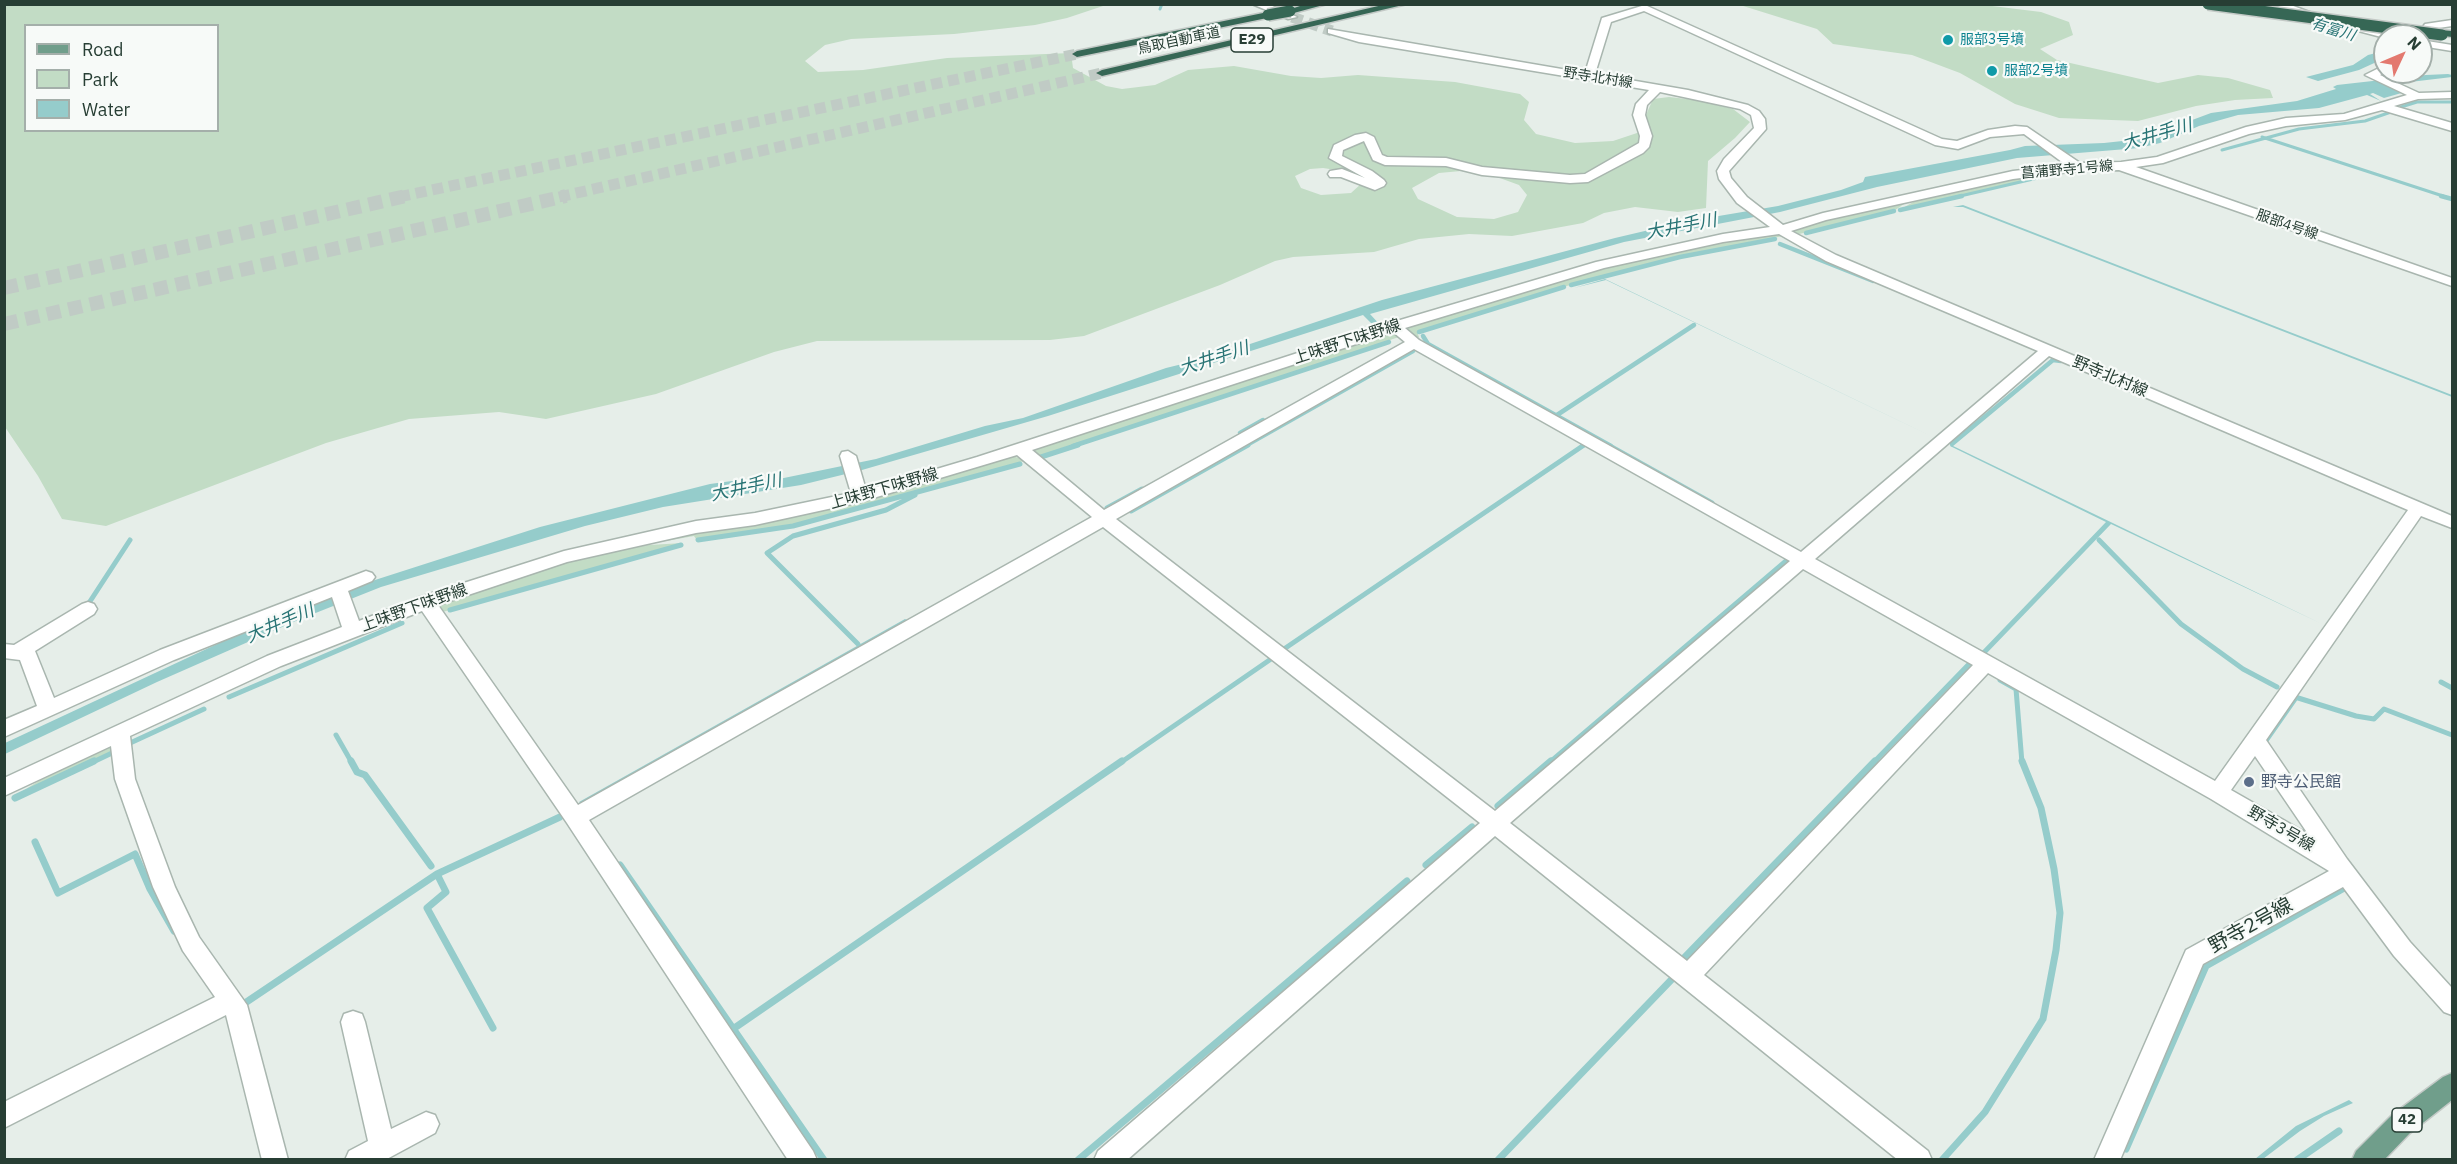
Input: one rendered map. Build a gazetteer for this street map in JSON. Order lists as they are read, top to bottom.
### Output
{
  "streets": {
    "highway": ["E29", "鳥取自動車道"],
    "main road": ["42"],
    "street": [
      "野寺北村線",
      "菖蒲野寺1号線",
      "服部4号線",
      "上味野下味野線",
      "野寺3号線",
      "野寺2号線"
    ]
  },
  "crossings": [
    ["野寺北村線", "菖蒲野寺1号線"],
    ["野寺北村線", "上味野下味野線"],
    ["菖蒲野寺1号線", "服部4号線"],
    ["菖蒲野寺1号線", "上味野下味野線"],
    ["上味野下味野線", "野寺3号線"],
    ["野寺3号線", "野寺2号線"]
  ],
  "water": ["有富川", "大井手川"],
  "places": ["服部3号墳", "服部2号墳", "野寺公民館"],
  "legend": ["Road", "Park", "Water"],
  "north": "top right"
}
